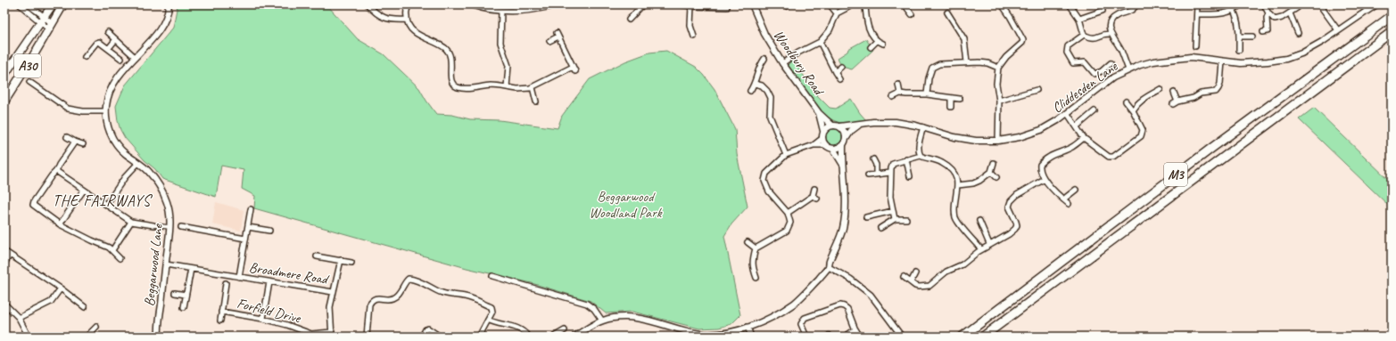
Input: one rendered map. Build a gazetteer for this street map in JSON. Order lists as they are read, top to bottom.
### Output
{
  "streets": {
    "highway": ["M3"],
    "main road": ["A30"],
    "street": [
      "Woodbury Road",
      "Cliddesden Lane",
      "Beggarwood Lane",
      "Broadmere Road",
      "Forfield Drive"
    ]
  },
  "crossings": [
    ["Woodbury Road", "Cliddesden Lane"],
    ["Beggarwood Lane", "Broadmere Road"]
  ],
  "districts": ["THE FAIRWAYS"],
  "parks": ["Beggarwood Woodland Park"]
}
